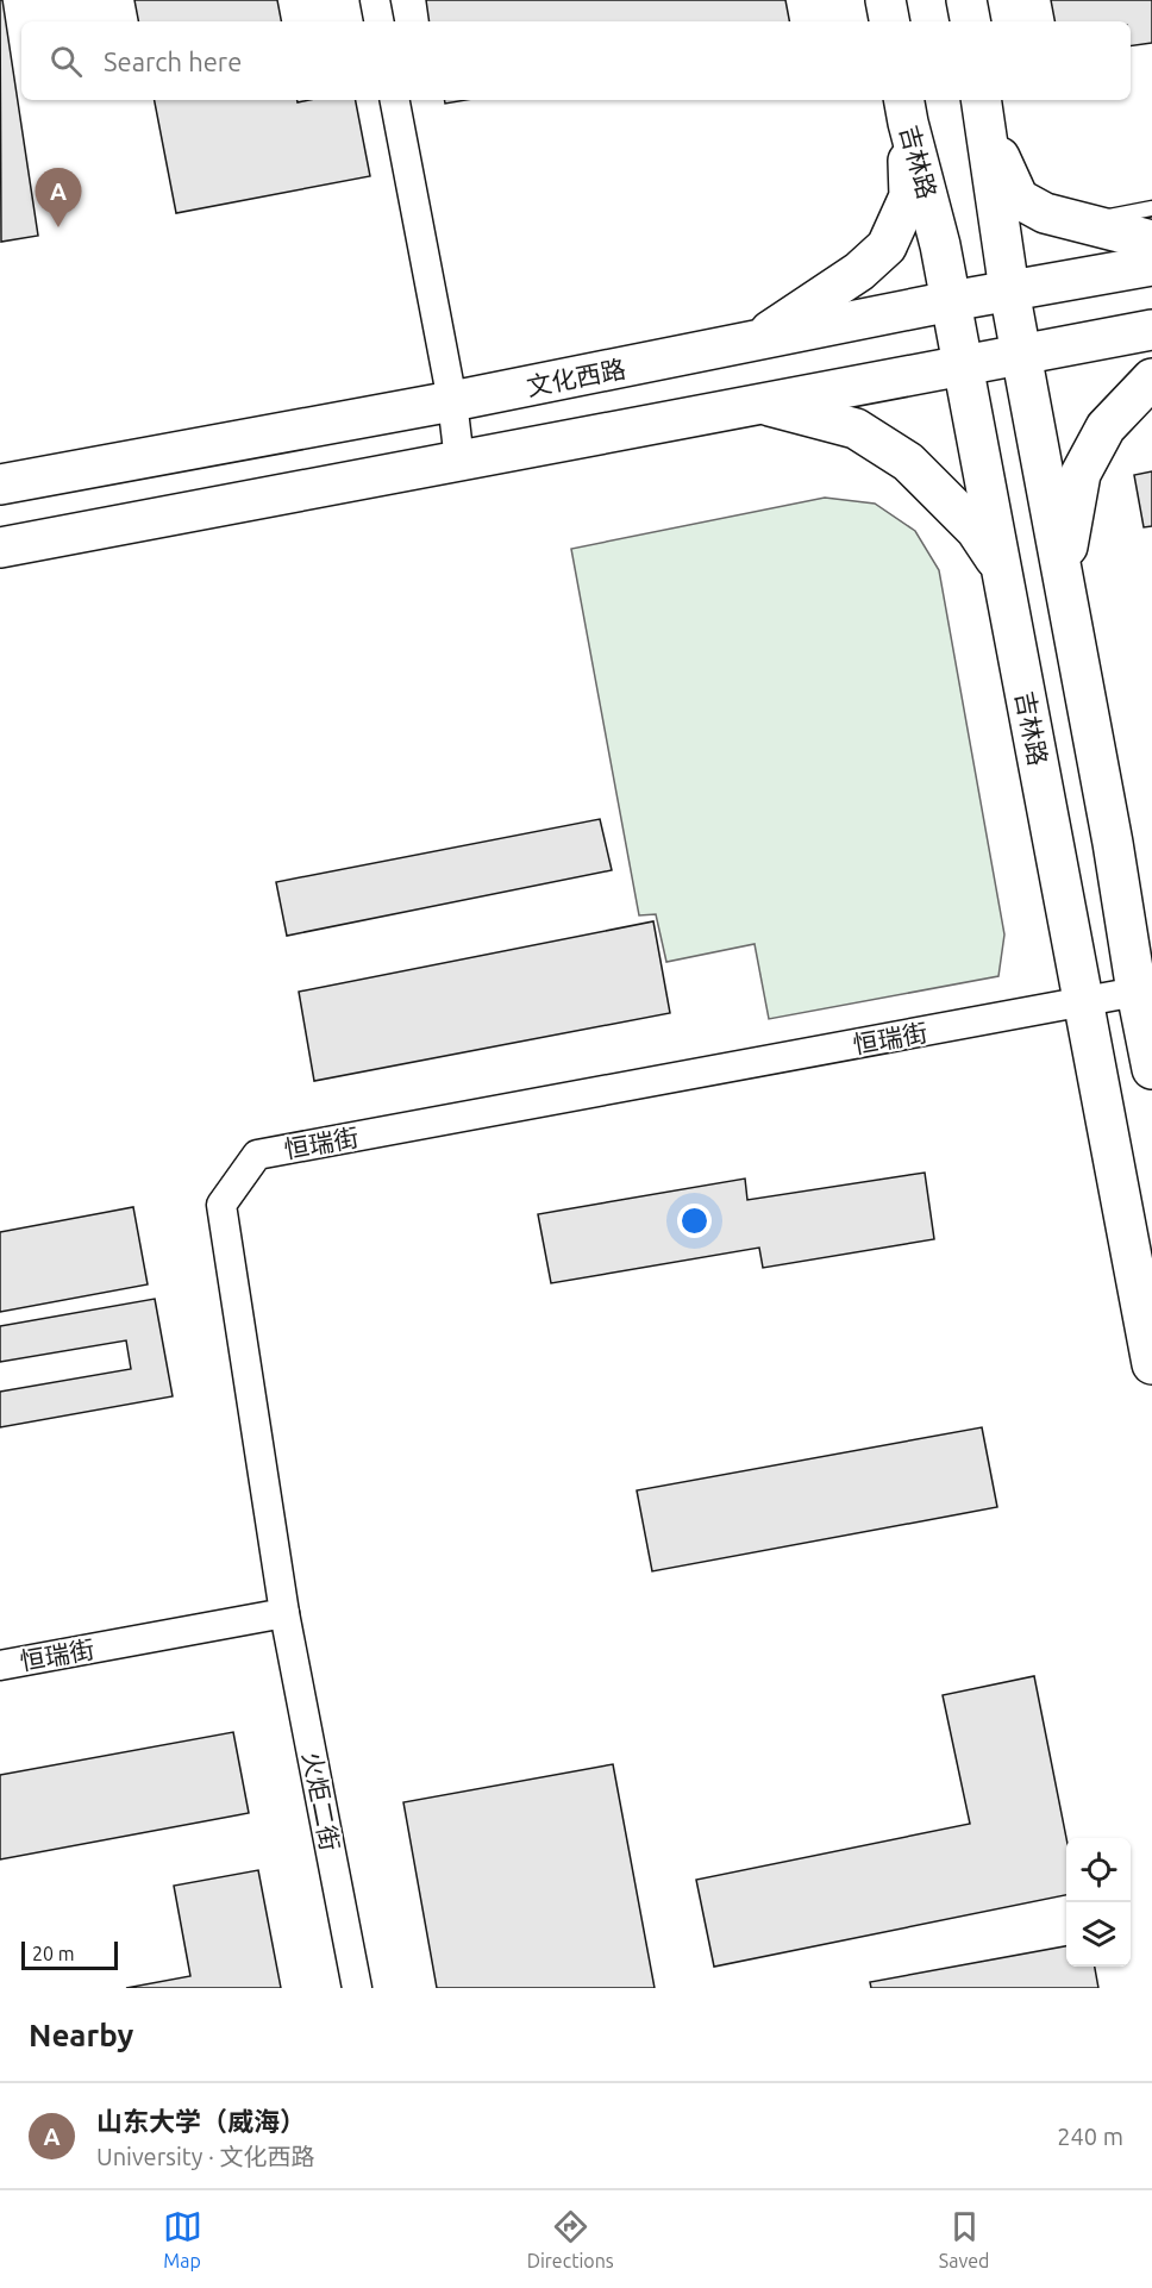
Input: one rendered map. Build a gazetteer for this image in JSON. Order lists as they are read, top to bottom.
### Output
{
  "streets": {
    "main road": ["吉林路", "文化西路"],
    "street": ["恒瑞街", "火炬二街"]
  },
  "crossings": [
    ["吉林路", "文化西路"],
    ["吉林路", "恒瑞街"],
    ["恒瑞街", "火炬二街"]
  ],
  "scale_bar": "20 m",
  "page": {
    "search": "Search here",
    "pins": "A",
    "scale": "20 m",
    "heading": "Nearby",
    "list": [
      {
        "mark": "A",
        "name": "山东大学（威海）",
        "note": "University · 文化西路",
        "value": "240 m"
      }
    ],
    "nav": ["Map", "Directions", "Saved"]
  }
}
